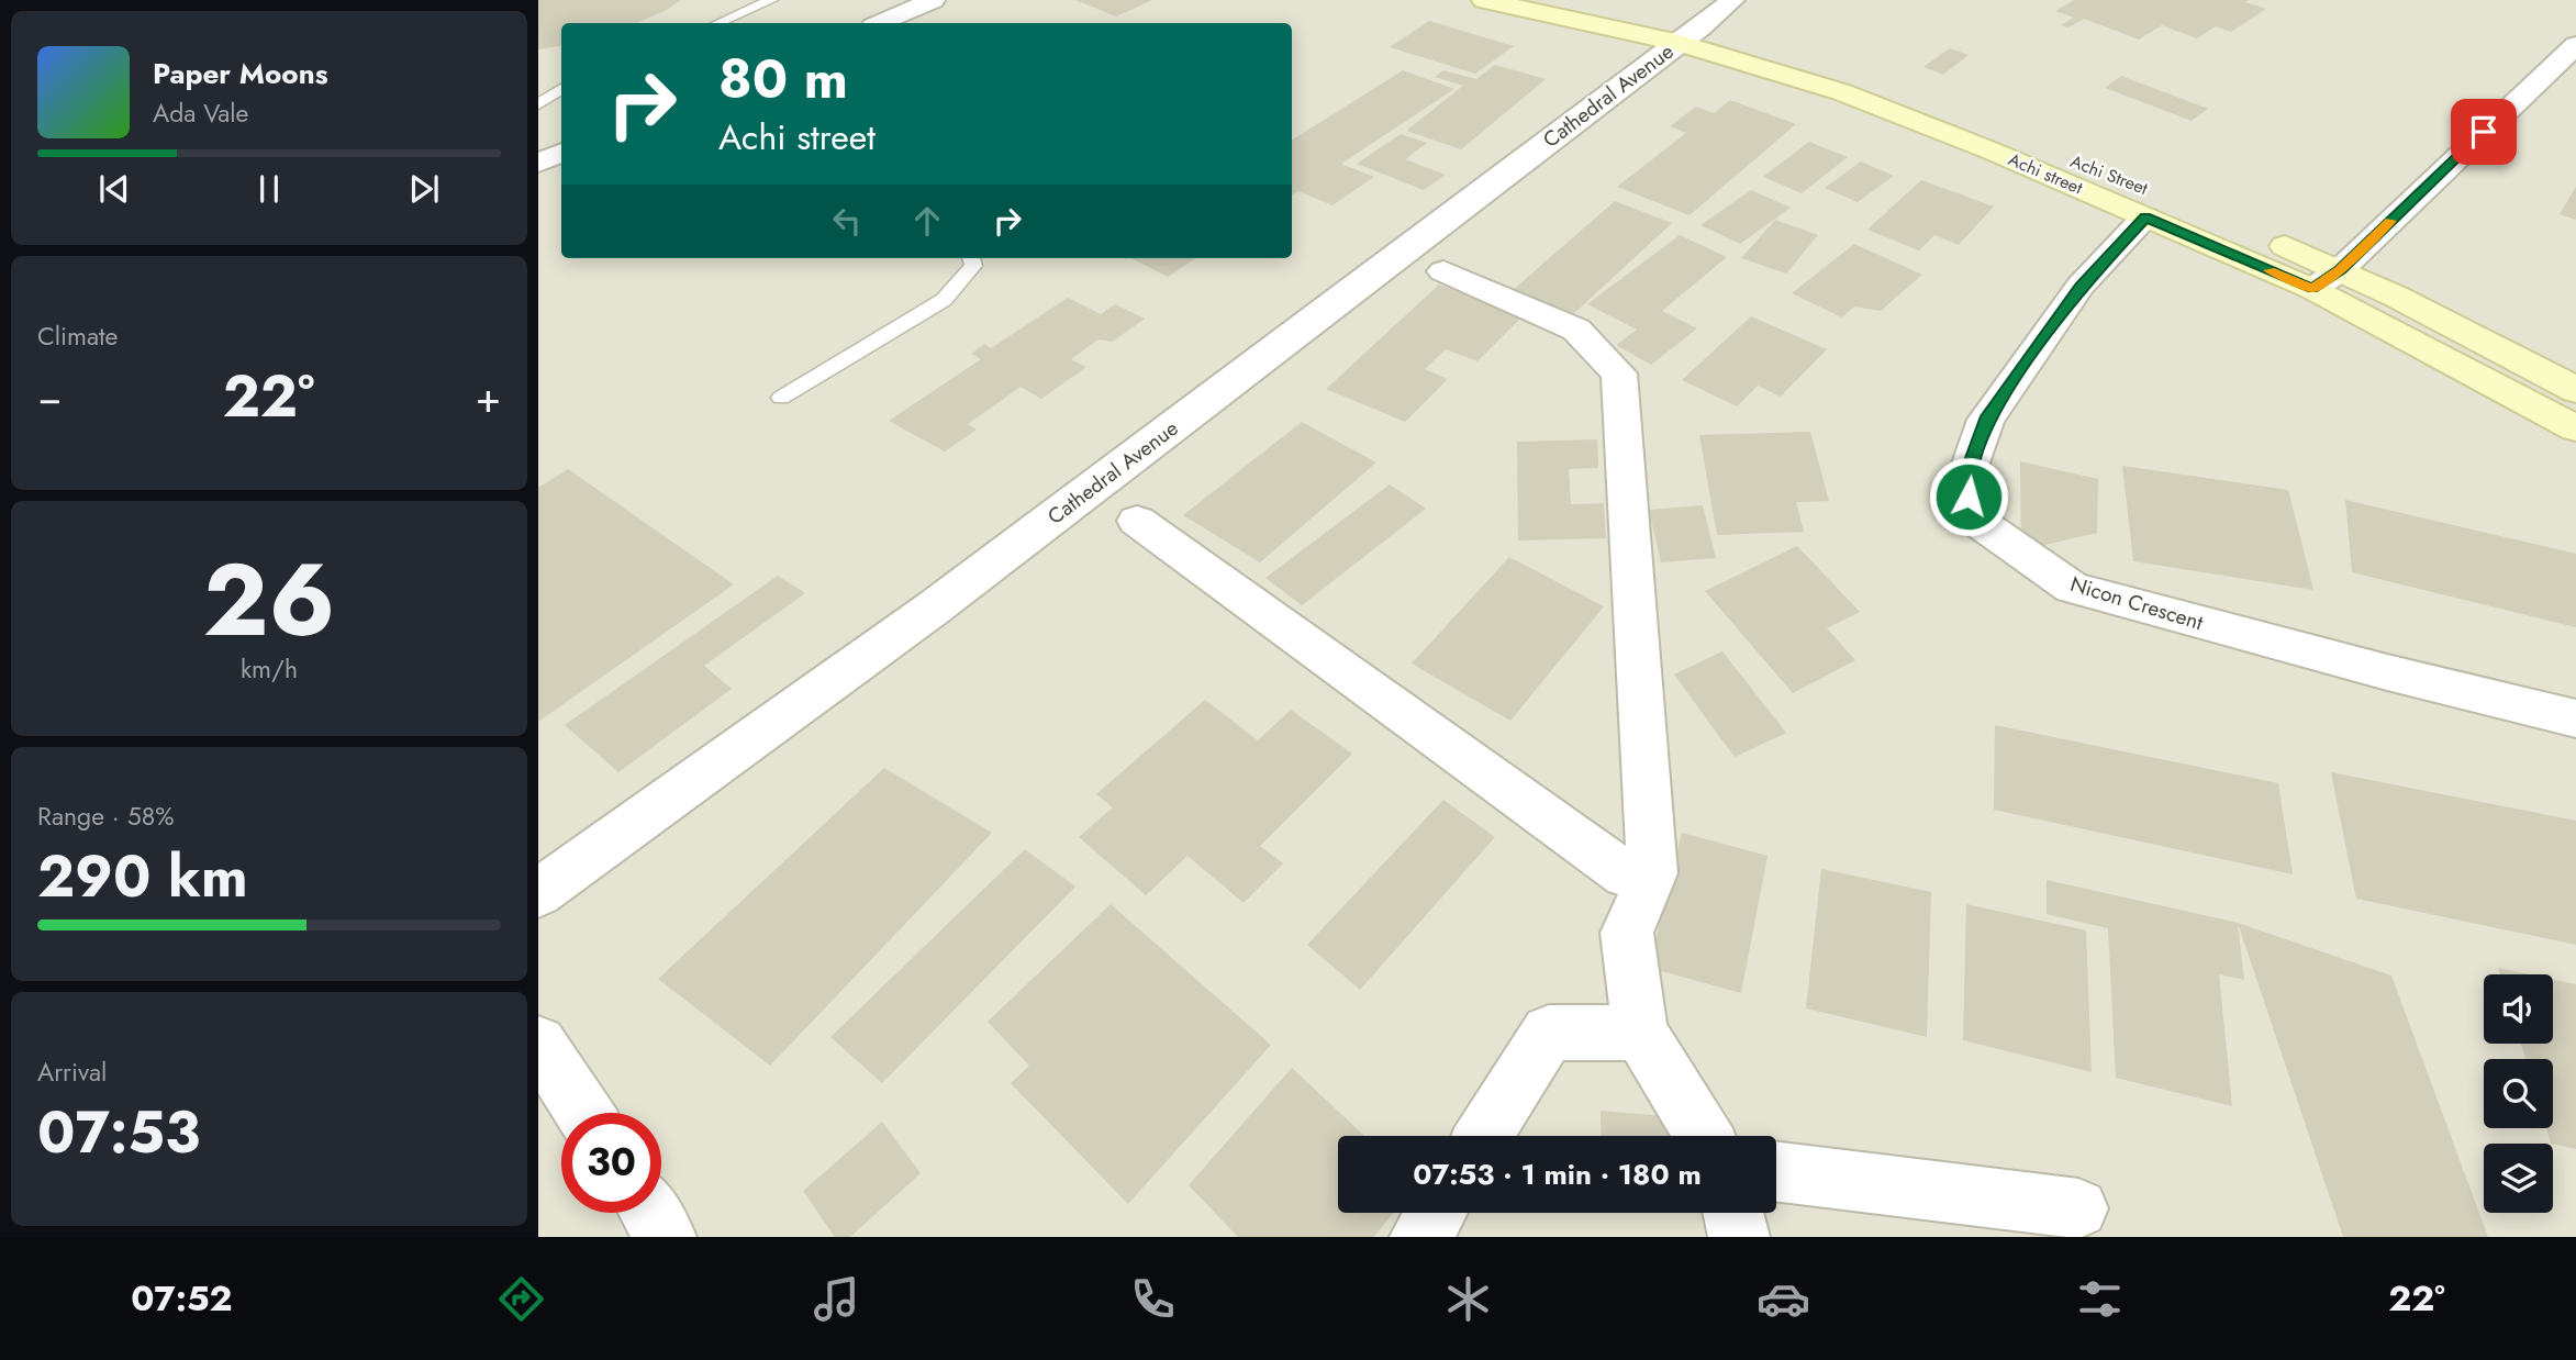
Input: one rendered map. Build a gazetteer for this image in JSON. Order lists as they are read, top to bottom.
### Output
{
  "streets": {
    "street": [
      "Cathedral Avenue",
      "Achi street",
      "Achi Street",
      "Nicon Crescent"
    ]
  },
  "crossings": [
    ["Cathedral Avenue", "Achi street"],
    ["Cathedral Avenue", "Achi Street"],
    ["Achi street", "Achi Street"],
    ["Achi street", "Nicon Crescent"]
  ],
  "page": {
    "turn": ["80 m", "Achi street"],
    "song": ["Paper Moons", "Ada Vale"],
    "tile": [
      "Climate",
      ["26", "km/h"],
      ["Range · 58%", "290 km"],
      ["Arrival", "07:53"]
    ],
    "heat": ["−", "22°", "+"],
    "limit": "30",
    "trip": "07:53 · 1 min · 180 m",
    "tabs": ["07:52", "22°"]
  }
}
